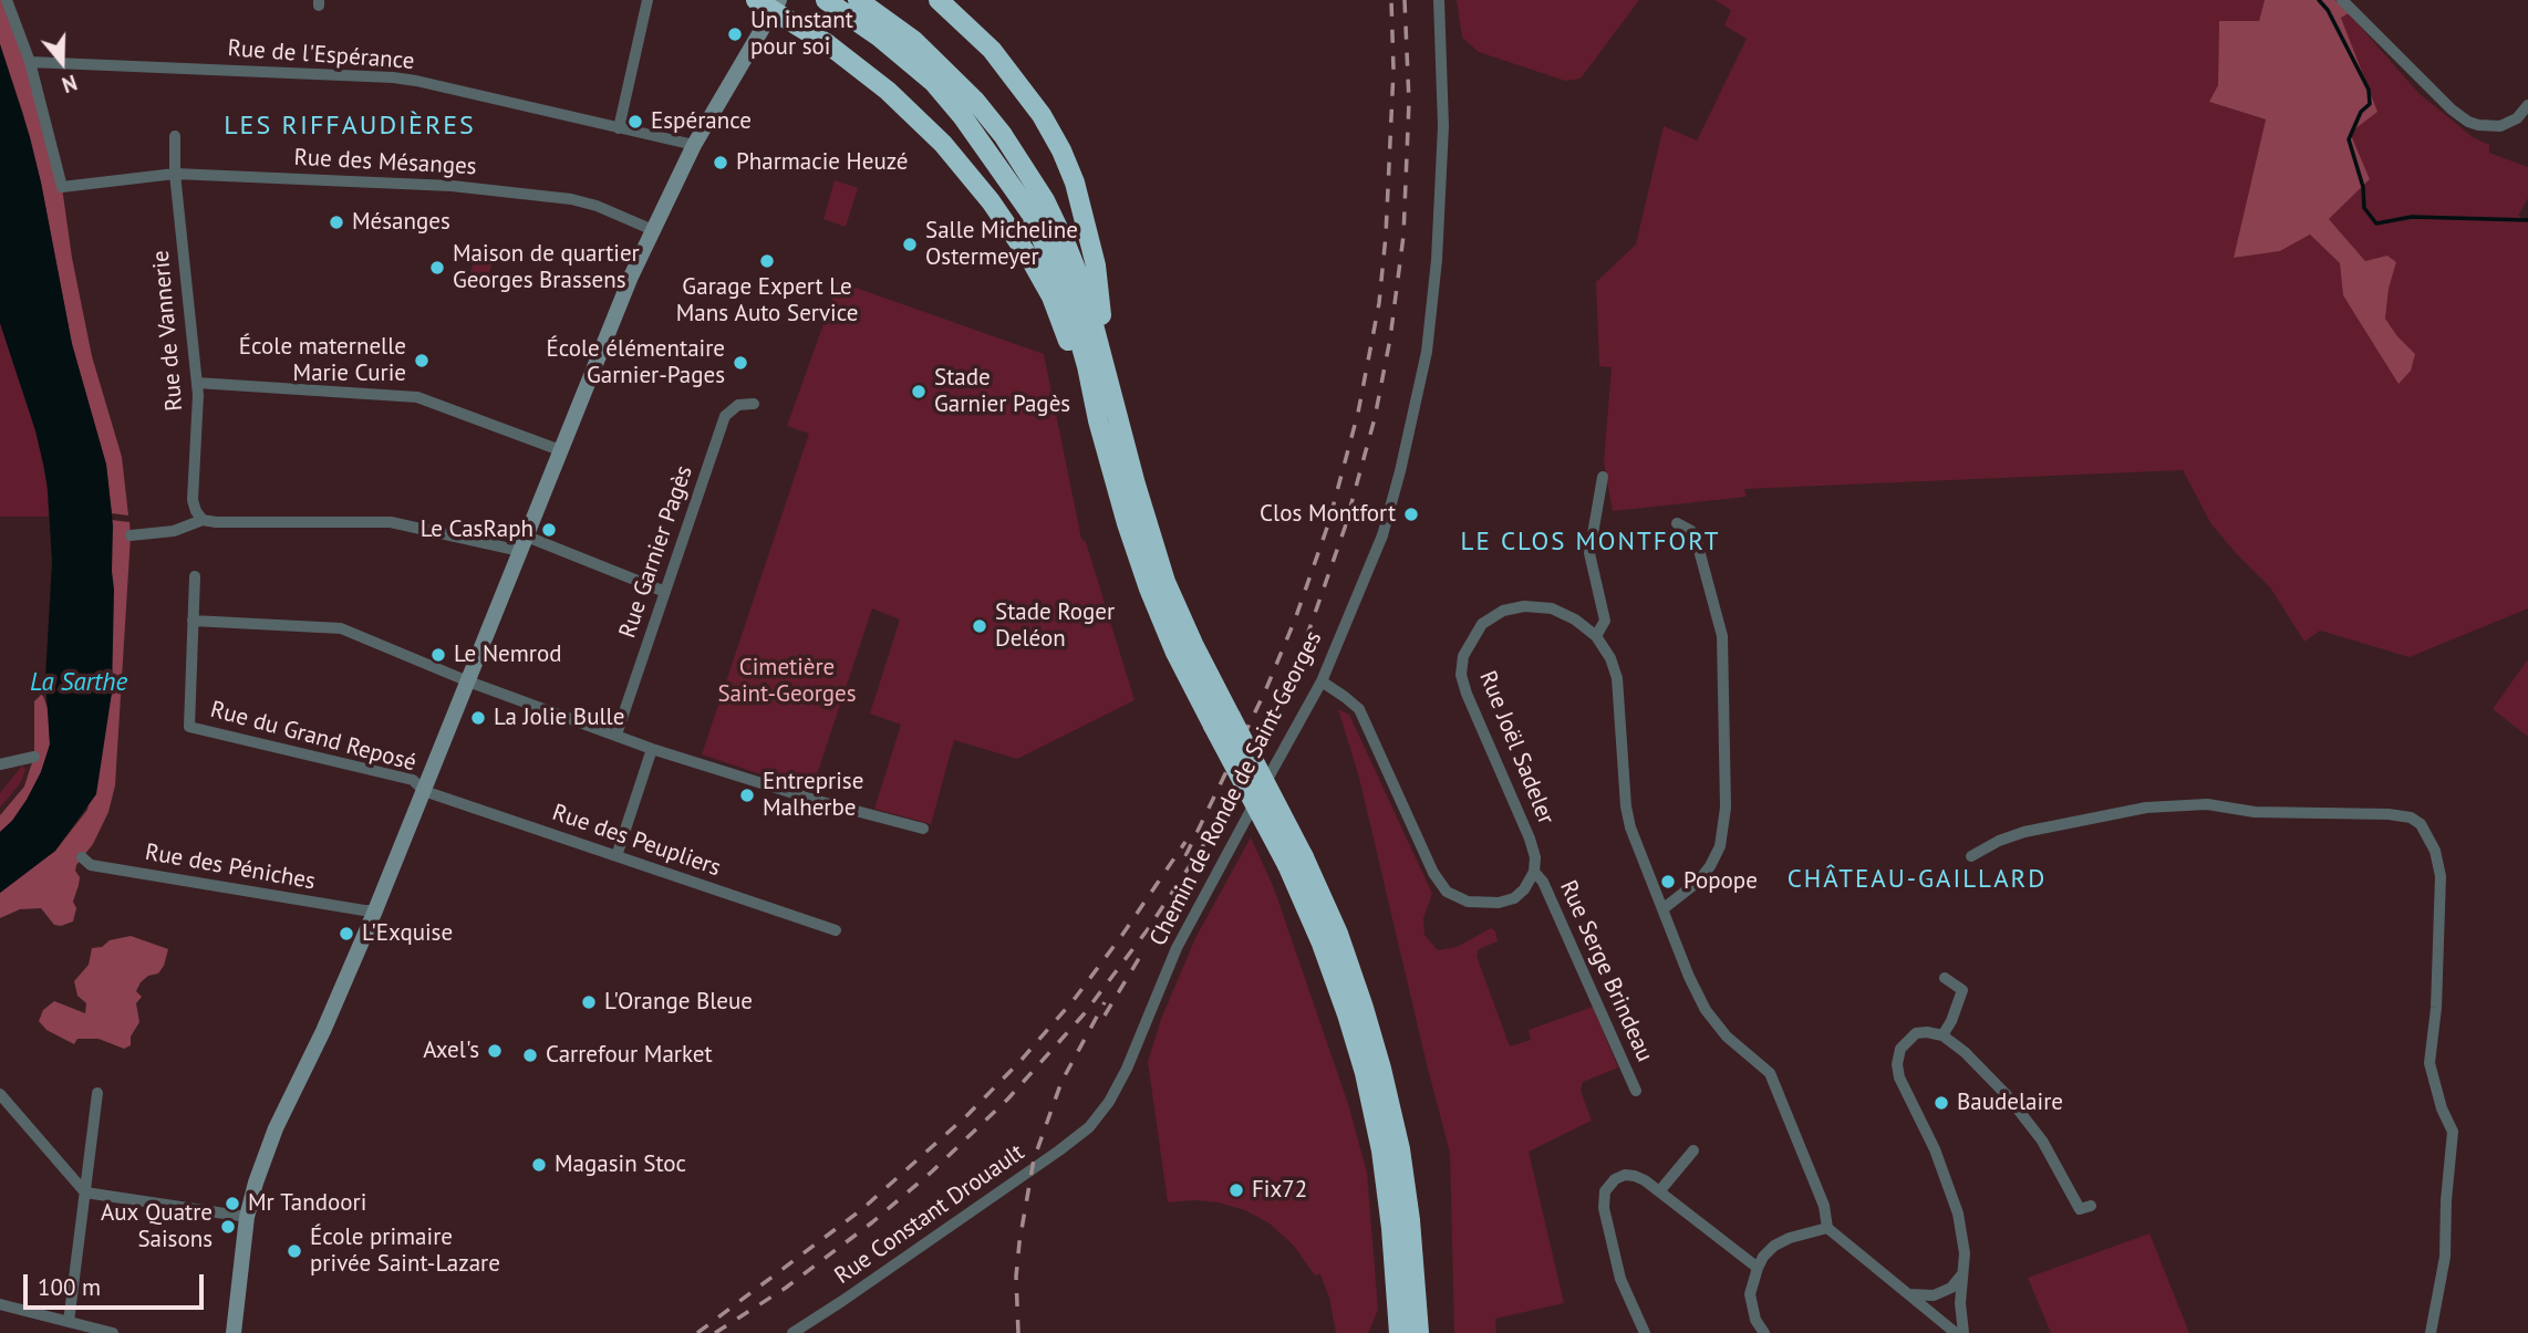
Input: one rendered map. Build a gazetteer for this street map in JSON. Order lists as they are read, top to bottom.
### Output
{
  "streets": {
    "street": [
      "Rue de l'Espérance",
      "Rue des Mésanges",
      "Rue de Vannerie",
      "Rue Garnier Pagès",
      "Rue du Grand Reposé",
      "Rue Joël Sadeler",
      "Chemin de Ronde de Saint-Georges",
      "Rue des Peupliers",
      "Rue des Péniches",
      "Rue Serge Brindeau",
      "Rue Constant Drouault"
    ]
  },
  "crossings": [
    ["Rue de l'Espérance", "Rue des Mésanges"],
    ["Rue des Mésanges", "Rue de Vannerie"],
    ["Rue du Grand Reposé", "Rue des Peupliers"],
    ["Rue Joël Sadeler", "Rue Serge Brindeau"],
    ["Chemin de Ronde de Saint-Georges", "Rue Constant Drouault"]
  ],
  "districts": ["LES RIFFAUDIÈRES", "LE CLOS MONTFORT", "CHÂTEAU-GAILLARD"],
  "water": ["La Sarthe"],
  "parks": ["Cimetière Saint-Georges"],
  "places": [
    "Un instant pour soi",
    "Espérance",
    "Pharmacie Heuzé",
    "Mésanges",
    "Salle Micheline Ostermeyer",
    "Garage Expert Le Mans Auto Service",
    "Maison de quartier Georges Brassens",
    "École maternelle Marie Curie",
    "École élémentaire Garnier-Pages",
    "Stade Garnier Pagès",
    "Clos Montfort",
    "Le CasRaph",
    "Stade Roger Deléon",
    "Le Nemrod",
    "La Jolie Bulle",
    "Entreprise Malherbe",
    "Popope",
    "L'Exquise",
    "L'Orange Bleue",
    "Axel's",
    "Carrefour Market",
    "Baudelaire",
    "Magasin Stoc",
    "Fix72",
    "Mr Tandoori",
    "Aux Quatre Saisons",
    "École primaire privée Saint-Lazare"
  ],
  "scale_bar": "100 m",
  "north": "bottom"
}
